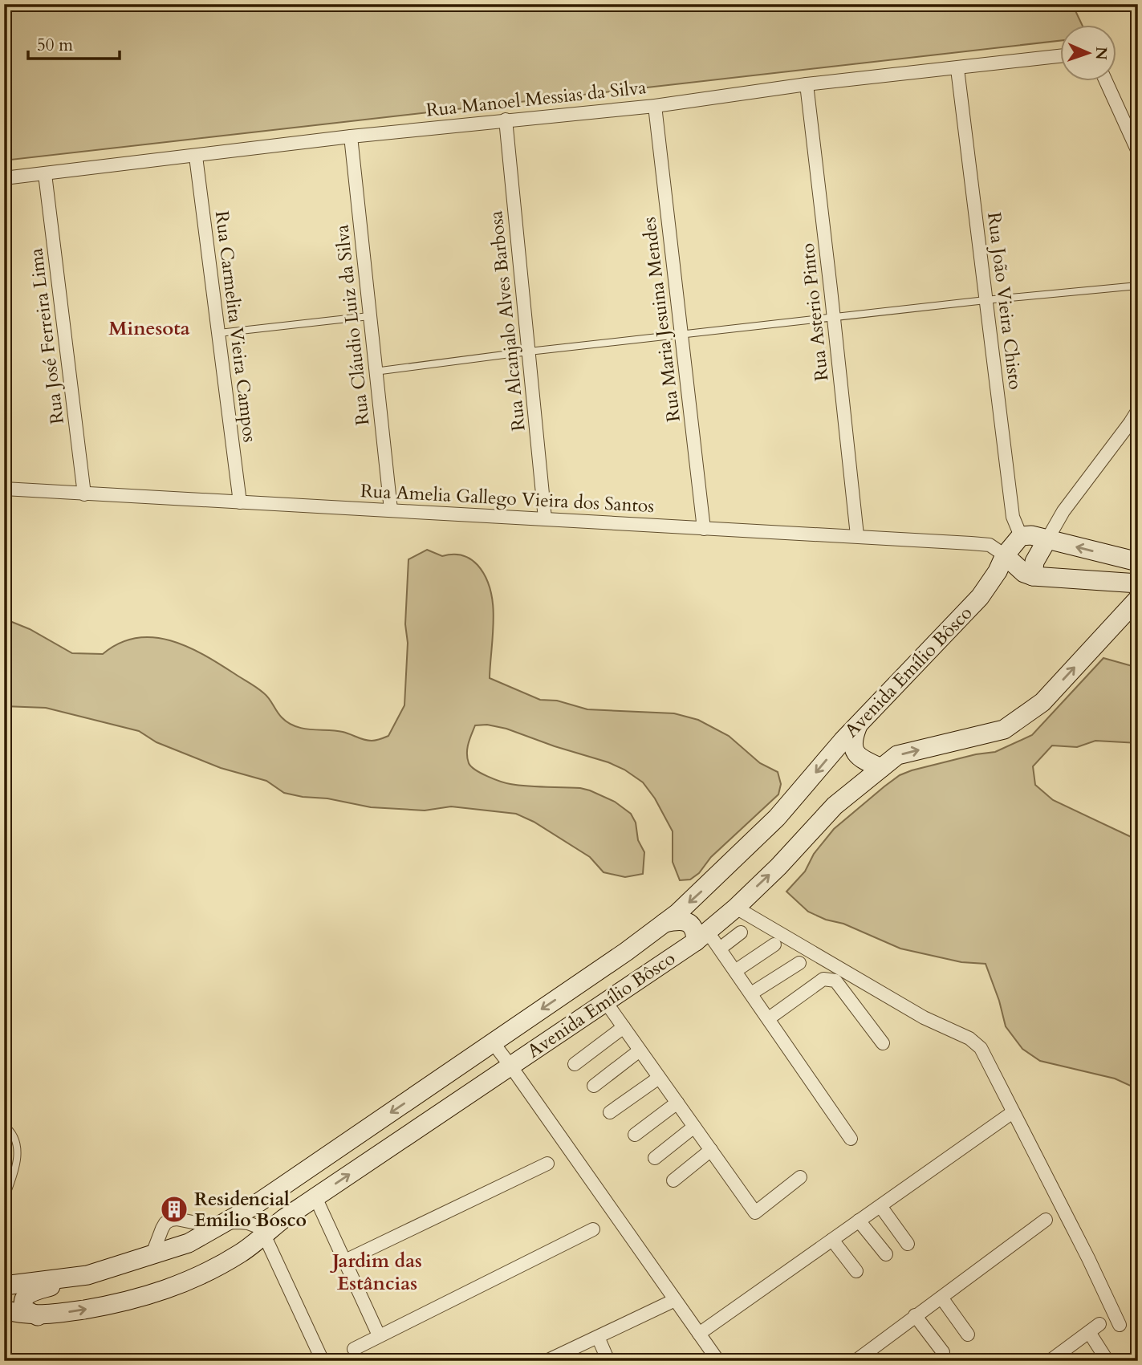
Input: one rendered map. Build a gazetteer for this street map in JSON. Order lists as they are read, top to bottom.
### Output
{
  "streets": {
    "main road": ["Avenida Emílio Bôsco"],
    "street": [
      "Rua Manoel Messias da Silva",
      "Rua João Vieira Chisto",
      "Rua Asterio Pinto",
      "Rua Maria Jesuina Mendes",
      "Rua Alcanjalo Alves Barbosa",
      "Rua Cláudio Luiz da Silva",
      "Rua Carmelita Vieira Campos",
      "Rua José Ferreira Lima",
      "Rua Amelia Gallego Vieira dos Santos"
    ]
  },
  "crossings": [
    ["Rua Manoel Messias da Silva", "Rua João Vieira Chisto"],
    ["Rua Manoel Messias da Silva", "Rua Asterio Pinto"],
    ["Rua Manoel Messias da Silva", "Rua Maria Jesuina Mendes"],
    ["Rua Manoel Messias da Silva", "Rua Alcanjalo Alves Barbosa"],
    ["Rua Manoel Messias da Silva", "Rua Cláudio Luiz da Silva"],
    ["Rua Manoel Messias da Silva", "Rua Carmelita Vieira Campos"],
    ["Rua Manoel Messias da Silva", "Rua José Ferreira Lima"],
    ["Rua João Vieira Chisto", "Avenida Emílio Bôsco"],
    ["Rua Asterio Pinto", "Rua Amelia Gallego Vieira dos Santos"],
    ["Rua Maria Jesuina Mendes", "Rua Amelia Gallego Vieira dos Santos"],
    ["Rua Alcanjalo Alves Barbosa", "Rua Amelia Gallego Vieira dos Santos"],
    ["Rua Cláudio Luiz da Silva", "Rua Amelia Gallego Vieira dos Santos"],
    ["Rua Carmelita Vieira Campos", "Rua Amelia Gallego Vieira dos Santos"],
    ["Rua José Ferreira Lima", "Rua Amelia Gallego Vieira dos Santos"],
    ["Rua Amelia Gallego Vieira dos Santos", "Avenida Emílio Bôsco"]
  ],
  "districts": ["Minesota", "Jardim das Estâncias"],
  "places": {
    "building": ["Residencial Emilio Bosco"]
  },
  "scale_bar": "50 m",
  "north": "right"
}
